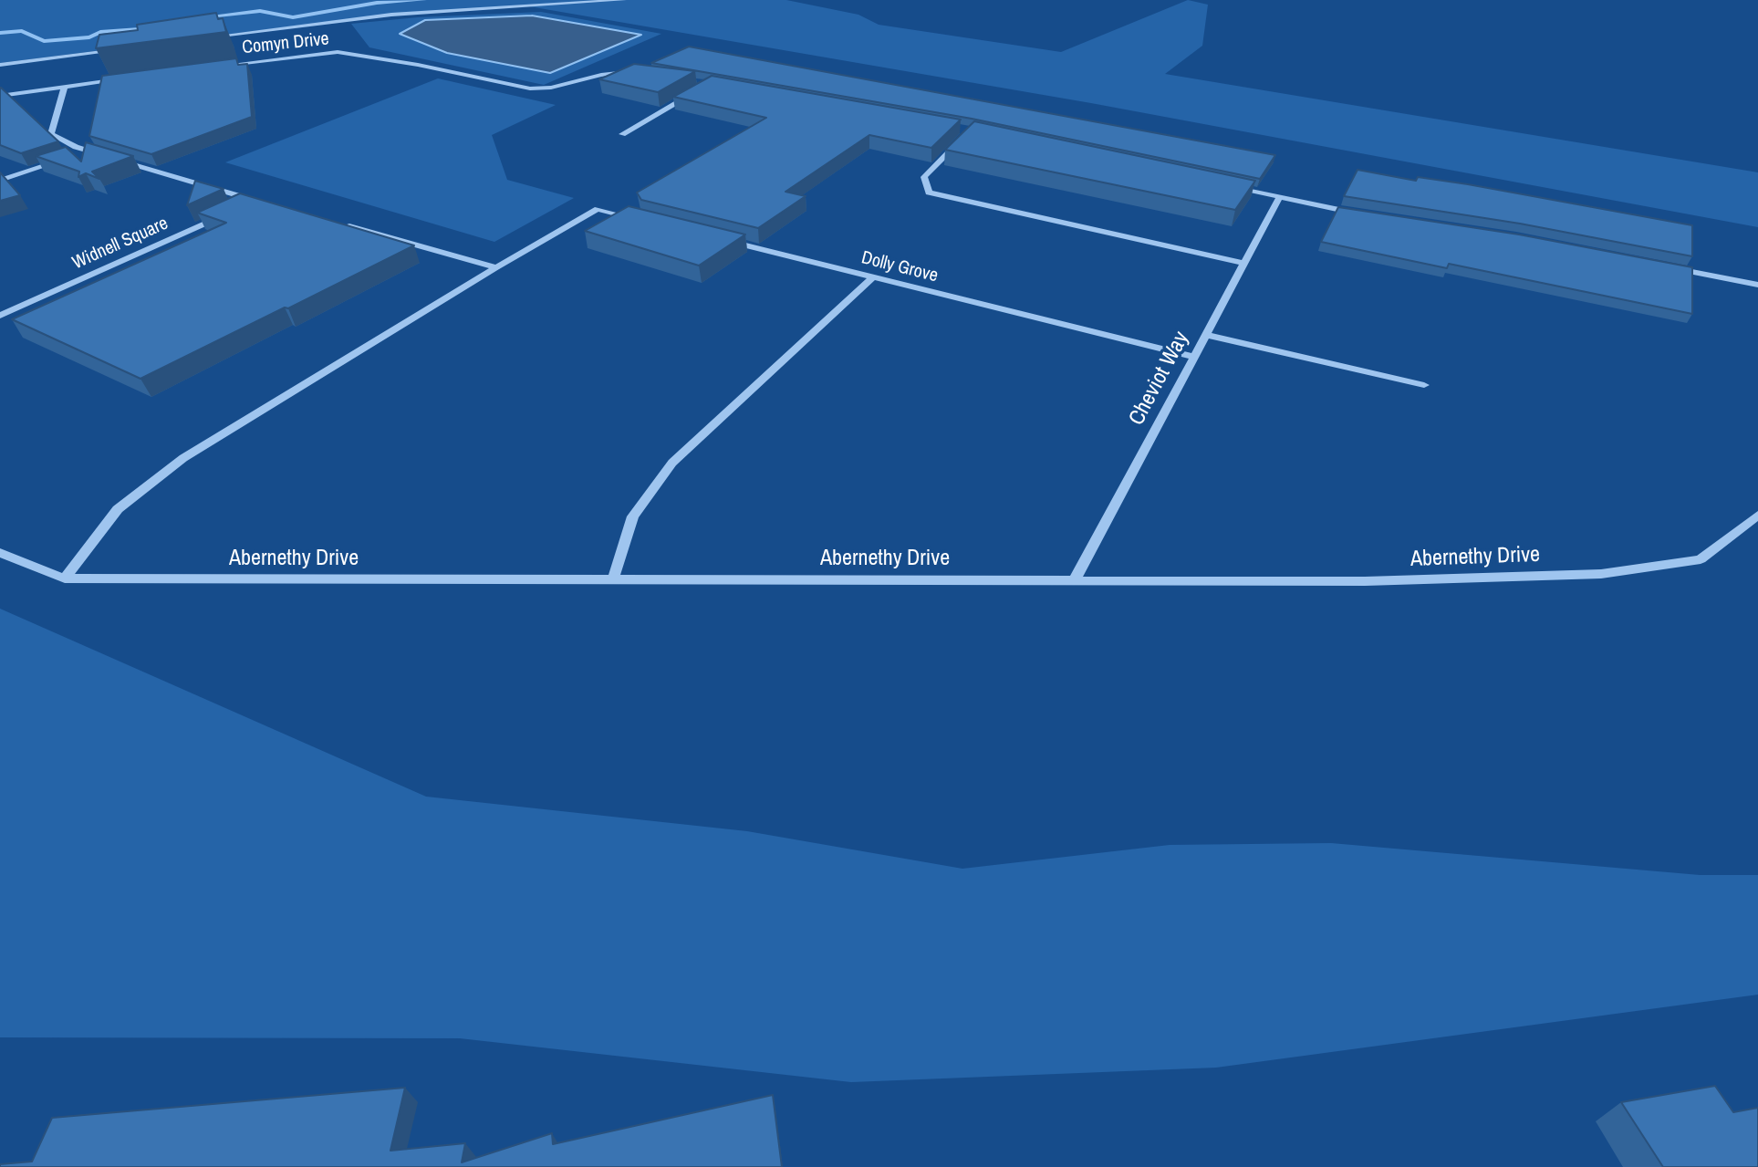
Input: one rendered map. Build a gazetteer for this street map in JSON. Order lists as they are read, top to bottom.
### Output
{
  "streets": {
    "street": [
      "Comyn Drive",
      "Widnell Square",
      "Dolly Grove",
      "Cheviot Way",
      "Abernethy Drive"
    ]
  },
  "crossings": [
    ["Dolly Grove", "Cheviot Way"],
    ["Cheviot Way", "Abernethy Drive"]
  ]
}
